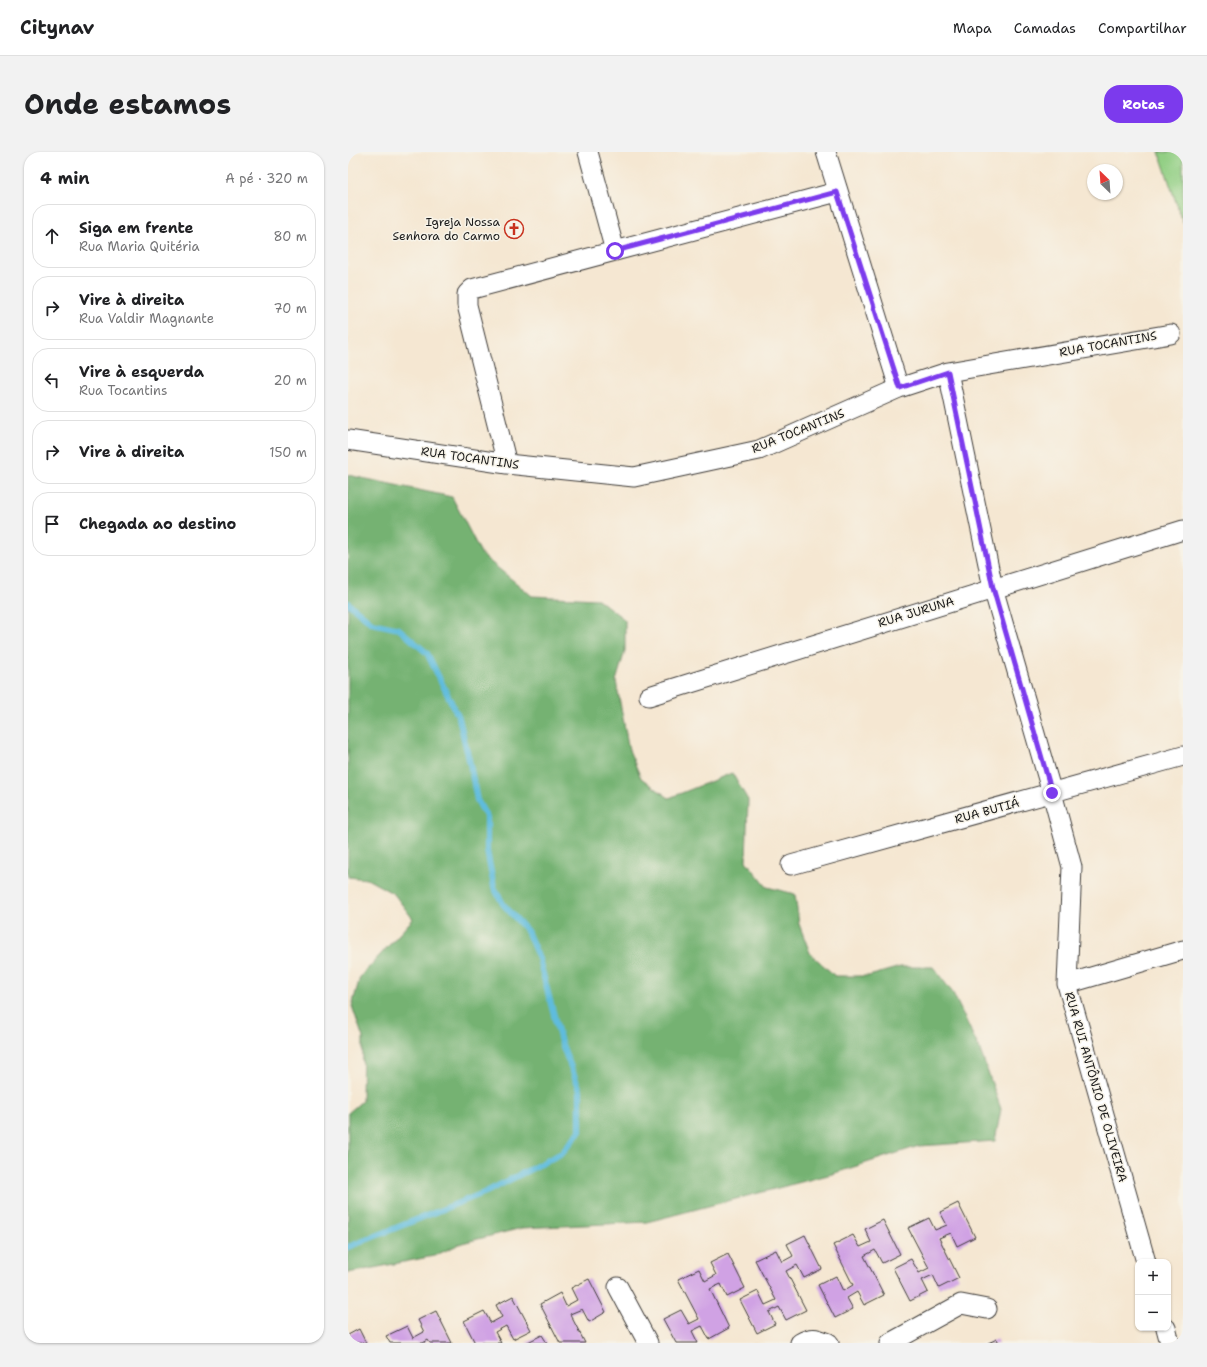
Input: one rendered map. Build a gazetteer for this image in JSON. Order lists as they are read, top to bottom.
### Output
{
  "streets": {
    "street": [
      "RUA TOCANTINS",
      "RUA JURUNA",
      "RUA BUTIÁ",
      "RUA RUI ANTÔNIO DE OLIVEIRA"
    ]
  },
  "crossings": [
    ["RUA TOCANTINS", "RUA RUI ANTÔNIO DE OLIVEIRA"],
    ["RUA JURUNA", "RUA RUI ANTÔNIO DE OLIVEIRA"],
    ["RUA BUTIÁ", "RUA RUI ANTÔNIO DE OLIVEIRA"]
  ],
  "places": {
    "church": ["Igreja Nossa Senhora do Carmo"]
  },
  "north": "top left",
  "page": {
    "header": "Citynav",
    "nav": ["Mapa", "Camadas", "Compartilhar"],
    "title": "Onde estamos",
    "buttons": "Rotas",
    "heading": ["4 min", "A pé · 320 m"],
    "list": [
      ["Siga em frente", "Rua Maria Quitéria", "80 m"],
      ["Vire à direita", "Rua Valdir Magnante", "70 m"],
      ["Vire à esquerda", "Rua Tocantins", "20 m"],
      ["Vire à direita", "150 m"],
      "Chegada ao destino"
    ],
    "map_buttons": ["+", "−"]
  }
}
